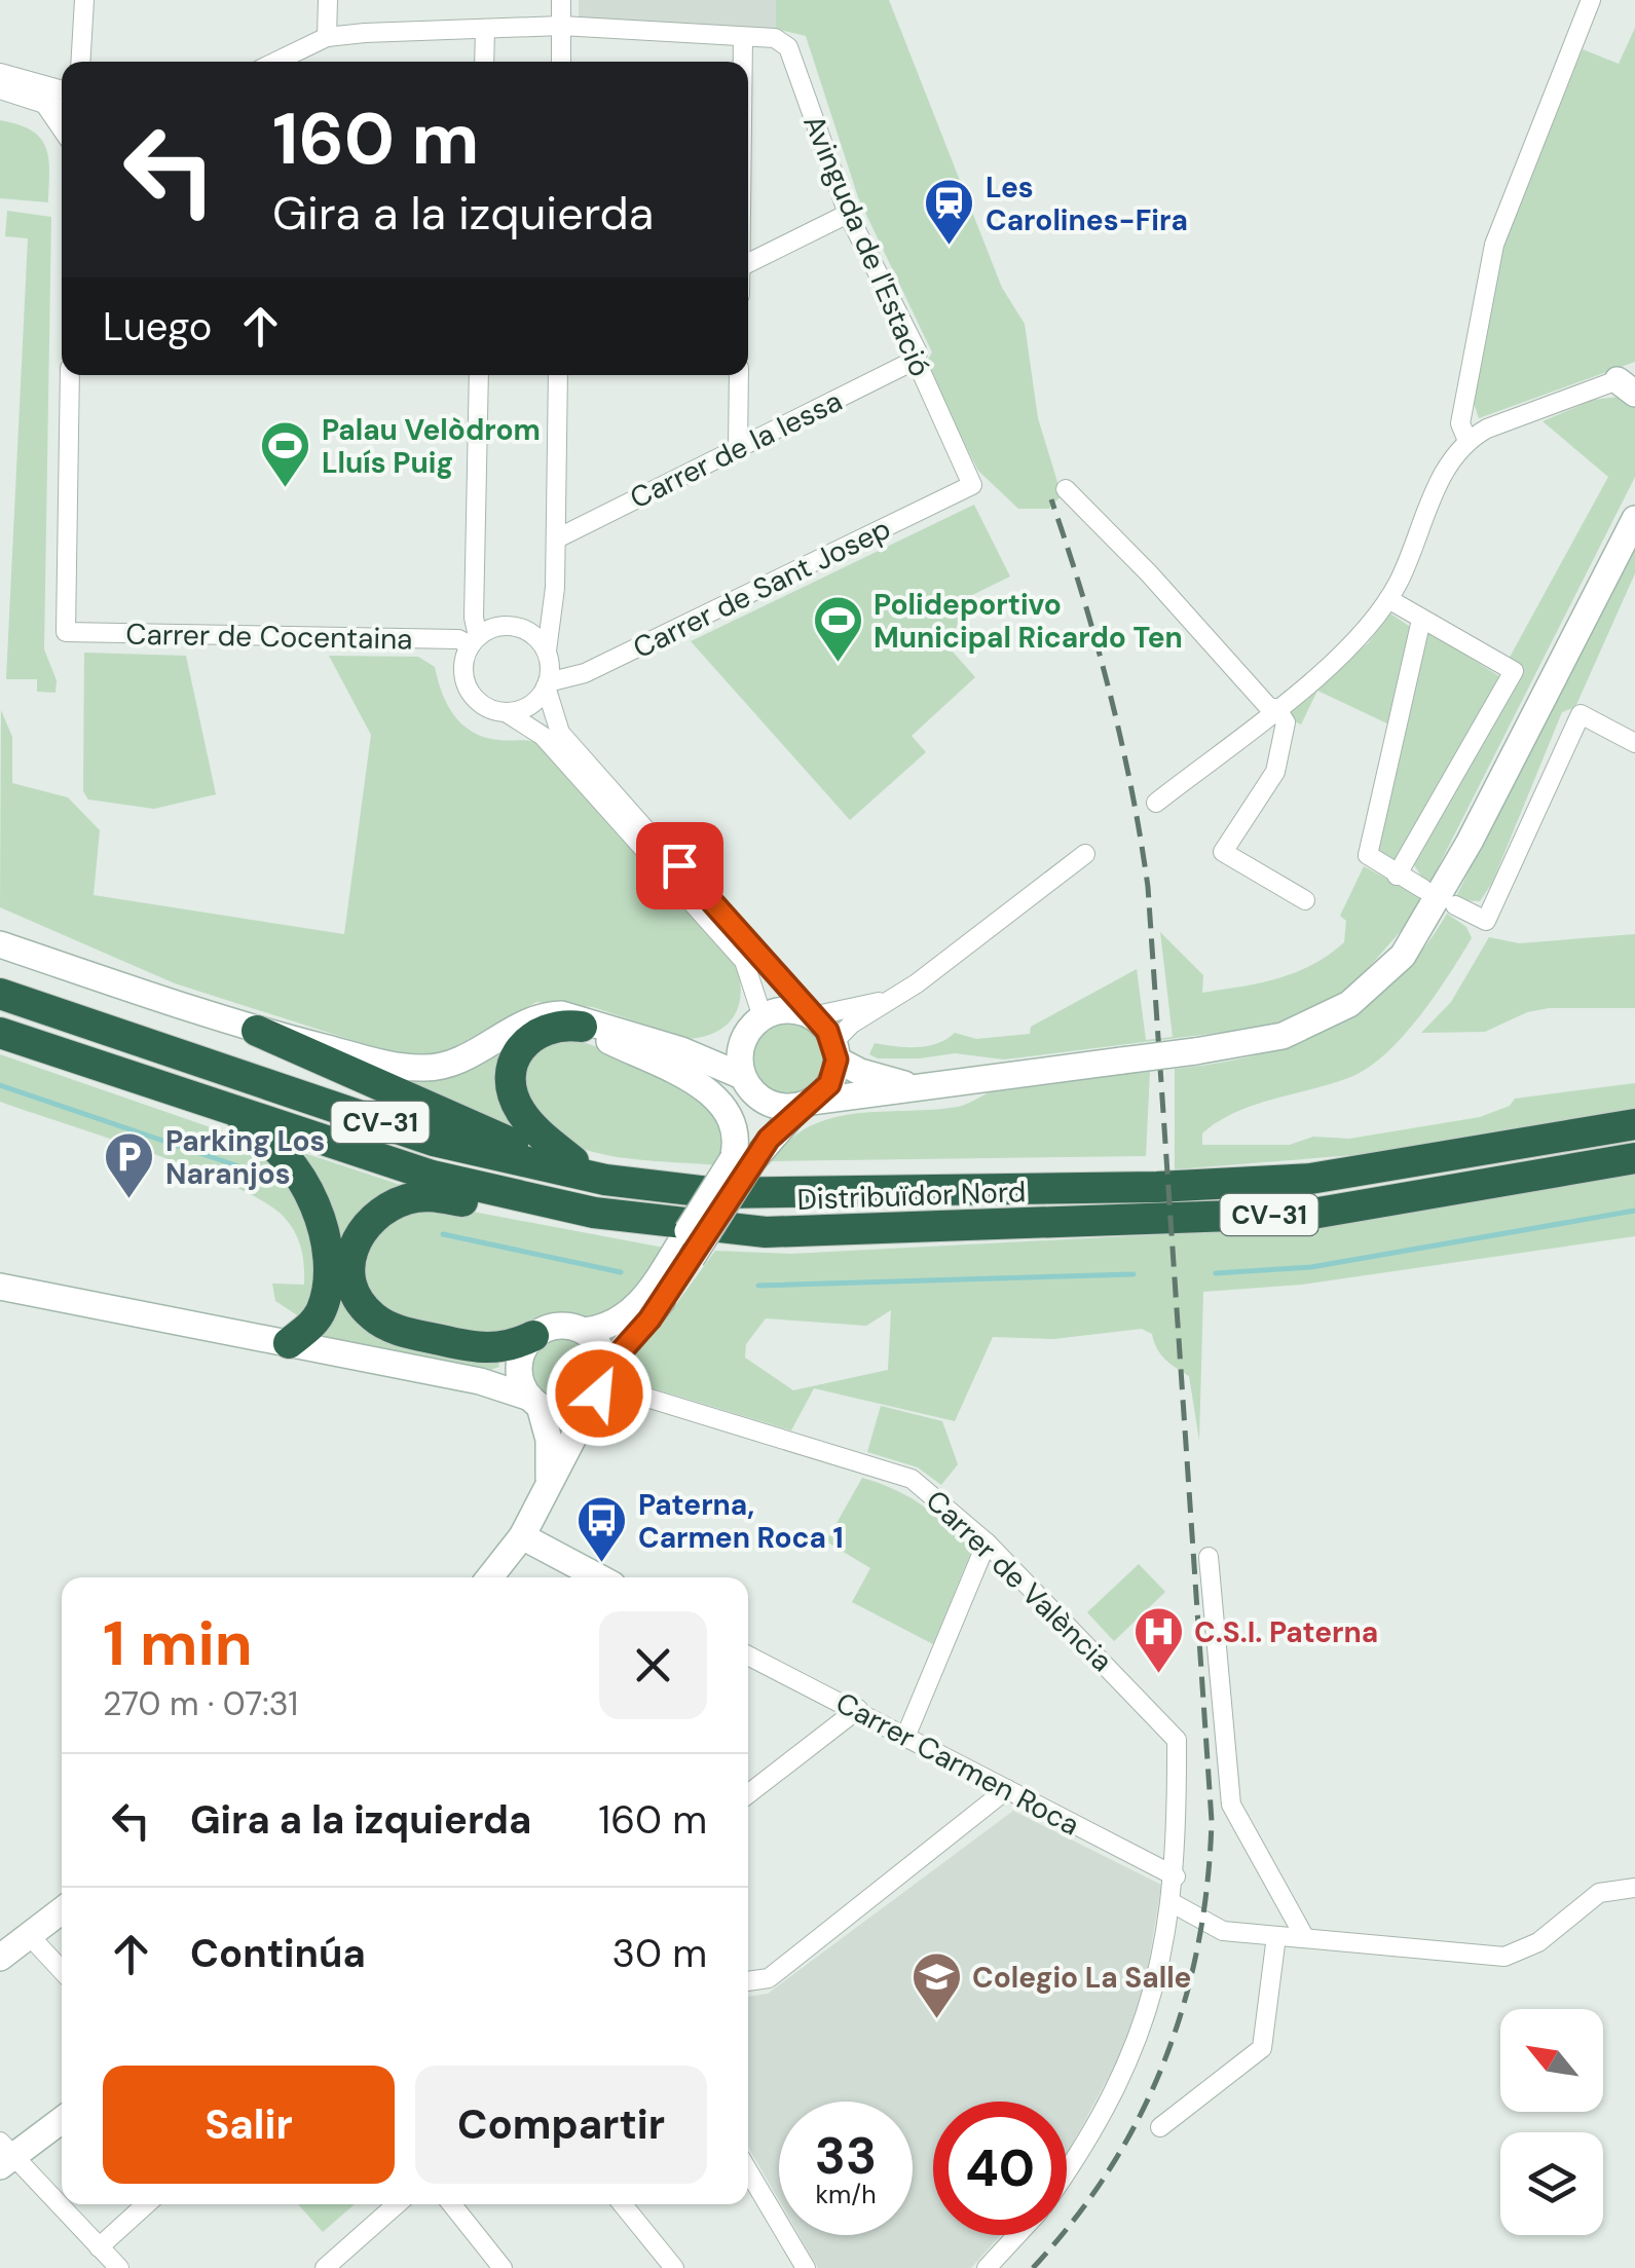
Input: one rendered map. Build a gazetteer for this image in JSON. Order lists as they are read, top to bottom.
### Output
{
  "streets": {
    "highway": ["CV-31", "Distribuïdor Nord"],
    "street": [
      "Avinguda de l'Estació",
      "Carrer de la Iessa",
      "Carrer de Sant Josep",
      "Carrer de Cocentaina",
      "Carrer de València",
      "Carrer Carmen Roca"
    ]
  },
  "crossings": [
    ["Avinguda de l'Estació", "Carrer de la Iessa"],
    ["Avinguda de l'Estació", "Carrer de Sant Josep"],
    ["Carrer de Sant Josep", "Carrer de Cocentaina"],
    ["Carrer de València", "Carrer Carmen Roca"]
  ],
  "places": {
    "station": ["Les Carolines-Fira"],
    "sports": ["Palau Velòdrom Lluís Puig", "Polideportivo Municipal Ricardo Ten"],
    "parking": ["Parking Los Naranjos"],
    "bus stop": ["Paterna, Carmen Roca 1"],
    "hospital": ["C.S.I. Paterna"],
    "school or university": ["Colegio La Salle"]
  },
  "north": "top left",
  "page": {
    "turn": ["160 m", "Gira a la izquierda"],
    "then": "Luego",
    "heading": ["1 min", "270 m · 07:31"],
    "list": [
      {
        "name": "Gira a la izquierda",
        "value": "160 m"
      },
      {
        "name": "Continúa",
        "value": "30 m"
      }
    ],
    "buttons": ["Salir", "Compartir"],
    "speed": "33 km/h",
    "limit": "40"
  }
}
